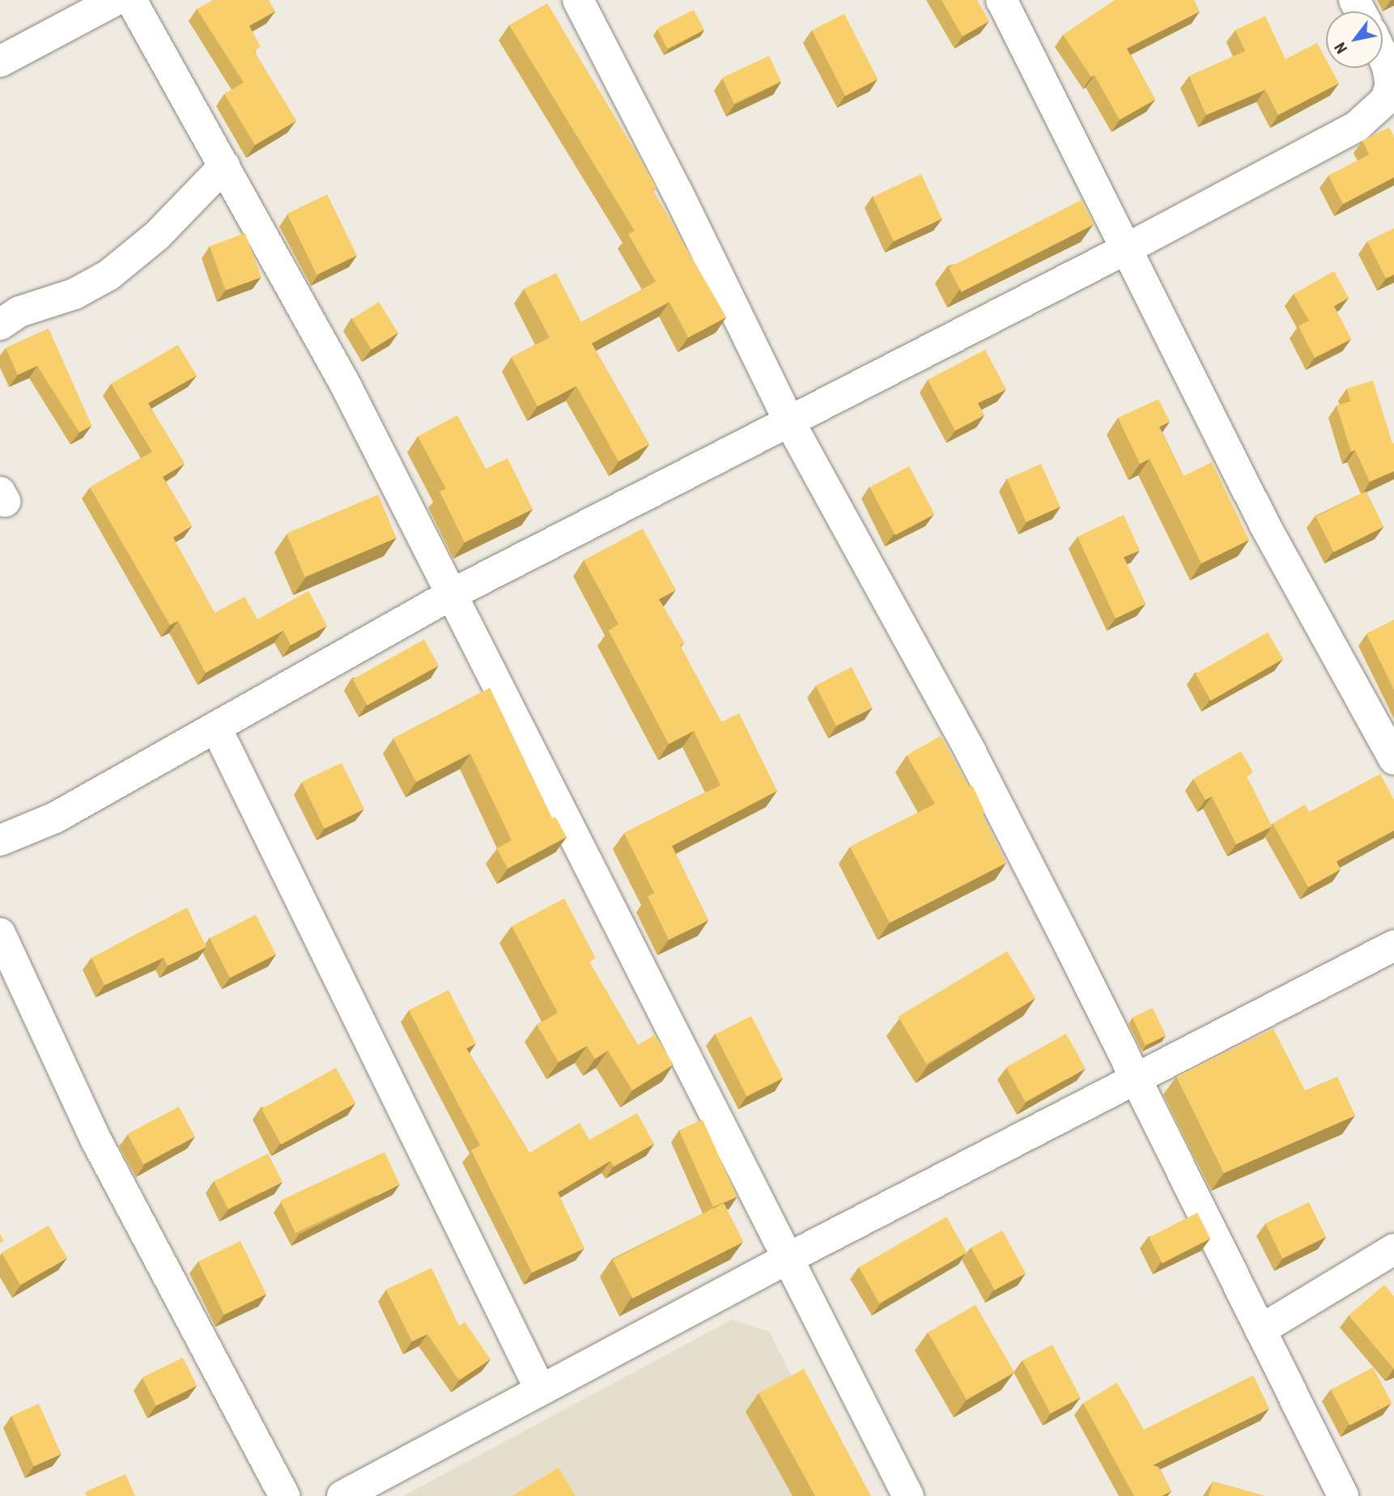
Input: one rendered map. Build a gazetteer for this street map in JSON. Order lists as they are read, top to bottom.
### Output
{
  "north": "bottom left"
}
